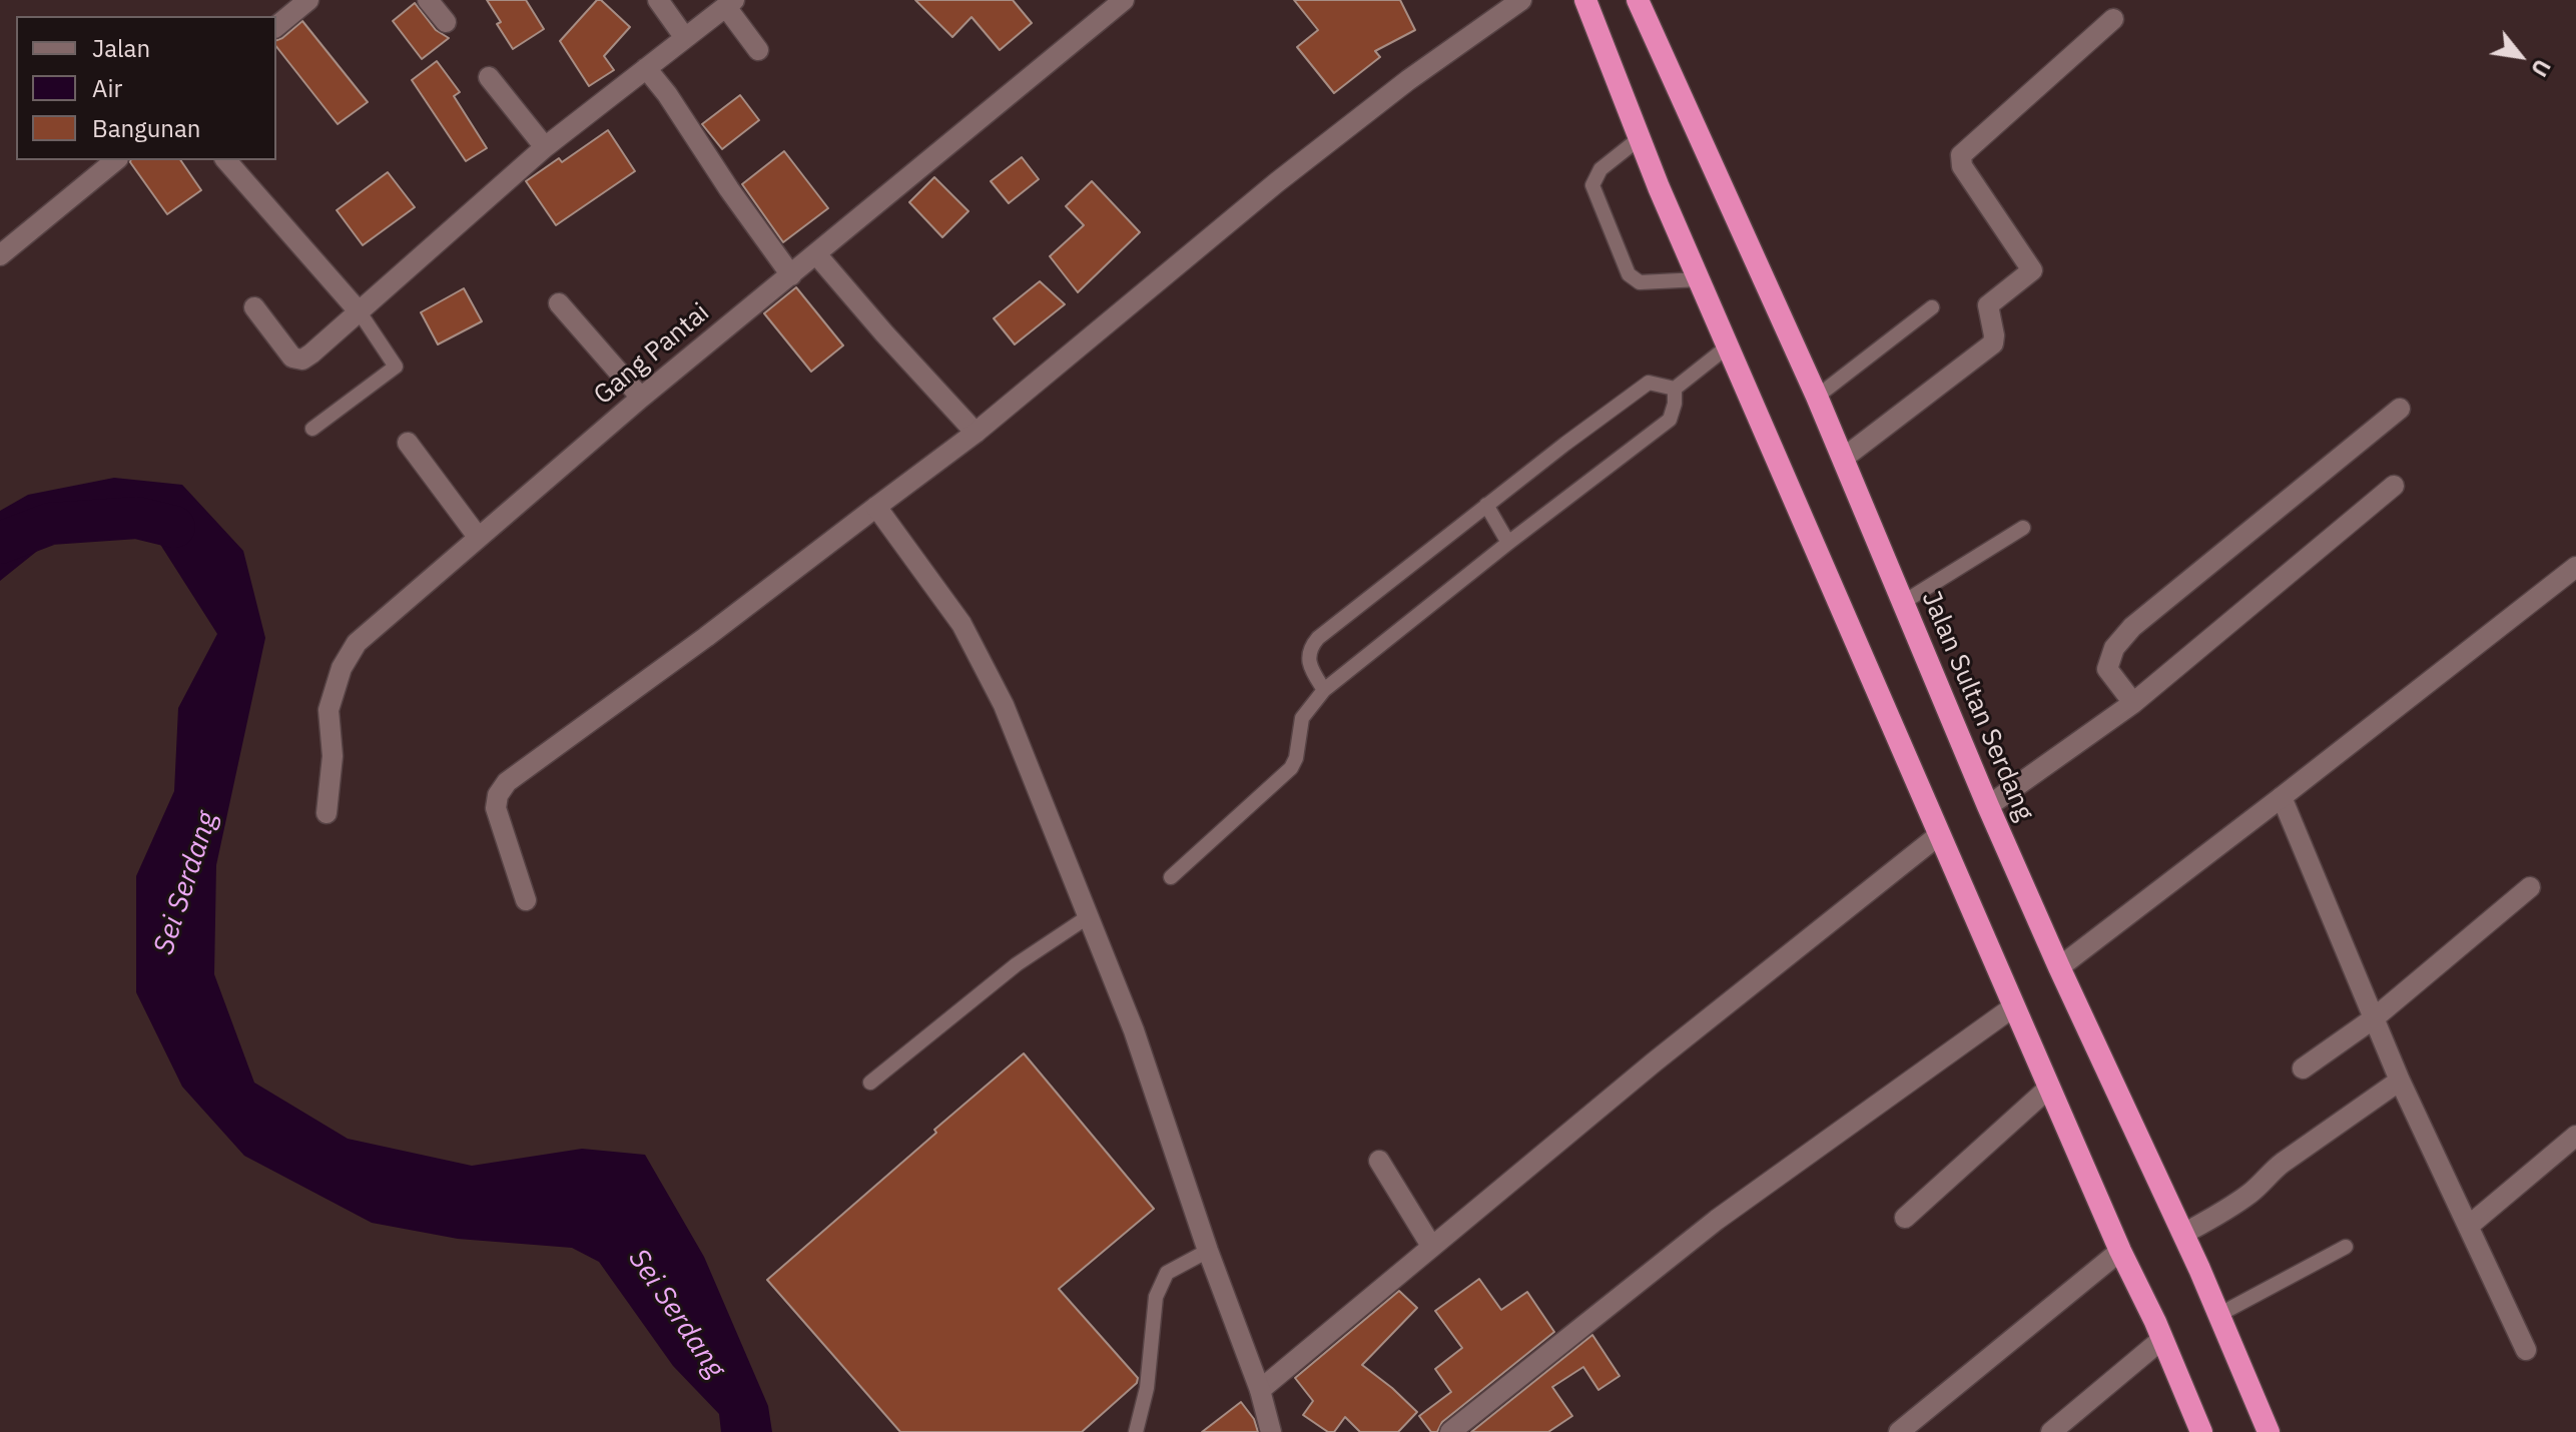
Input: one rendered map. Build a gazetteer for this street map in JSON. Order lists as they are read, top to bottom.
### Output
{
  "streets": {
    "highway": ["Jalan Sultan Serdang"],
    "street": ["Gang Pantai"]
  },
  "water": ["Sei Serdang"],
  "legend": ["Jalan", "Air", "Bangunan"],
  "north": "bottom right"
}
